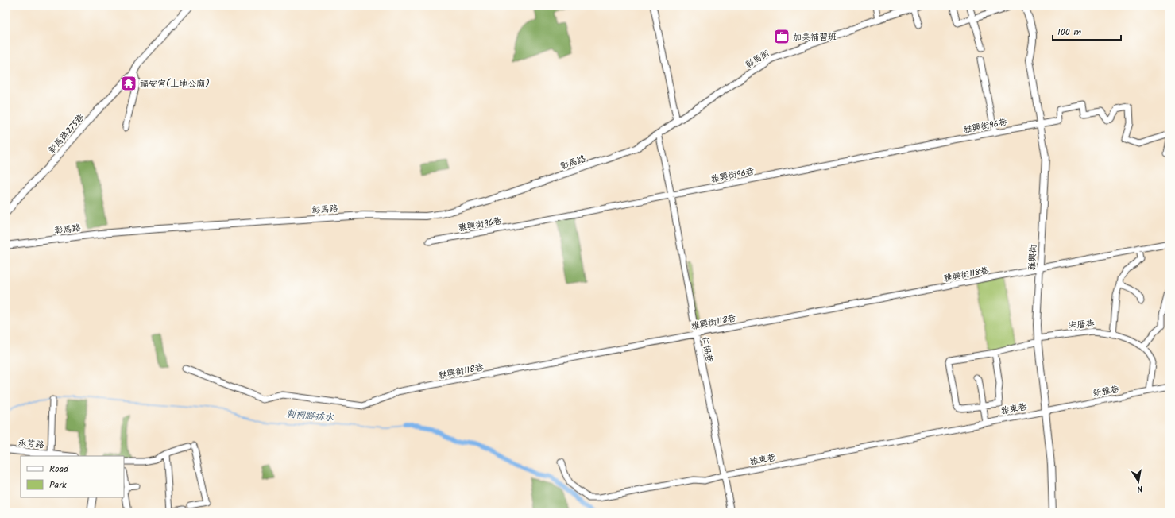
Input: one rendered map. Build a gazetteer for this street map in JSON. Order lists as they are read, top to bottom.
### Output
{
  "streets": {
    "street": [
      "彰馬街",
      "雅興街96巷",
      "彰馬路275巷",
      "彰馬路",
      "雅興街",
      "雅興街118巷",
      "宋厝巷",
      "仁協巷",
      "新雅巷",
      "雅東巷",
      "永芳路"
    ]
  },
  "crossings": [
    ["彰馬街", "彰馬路"],
    ["彰馬街", "仁協巷"],
    ["雅興街96巷", "雅興街"],
    ["雅興街96巷", "仁協巷"],
    ["雅興街", "雅興街118巷"],
    ["雅興街", "宋厝巷"],
    ["雅興街", "新雅巷"],
    ["雅興街", "雅東巷"],
    ["雅興街118巷", "仁協巷"],
    ["宋厝巷", "雅東巷"],
    ["仁協巷", "雅東巷"],
    ["新雅巷", "雅東巷"]
  ],
  "water": ["刺桐腳排水"],
  "places": {
    "office": ["加美補習班"],
    "temple": ["福安宮(土地公廟)"]
  },
  "legend": ["Road", "Park"],
  "scale_bar": "100 m",
  "north": "bottom"
}
